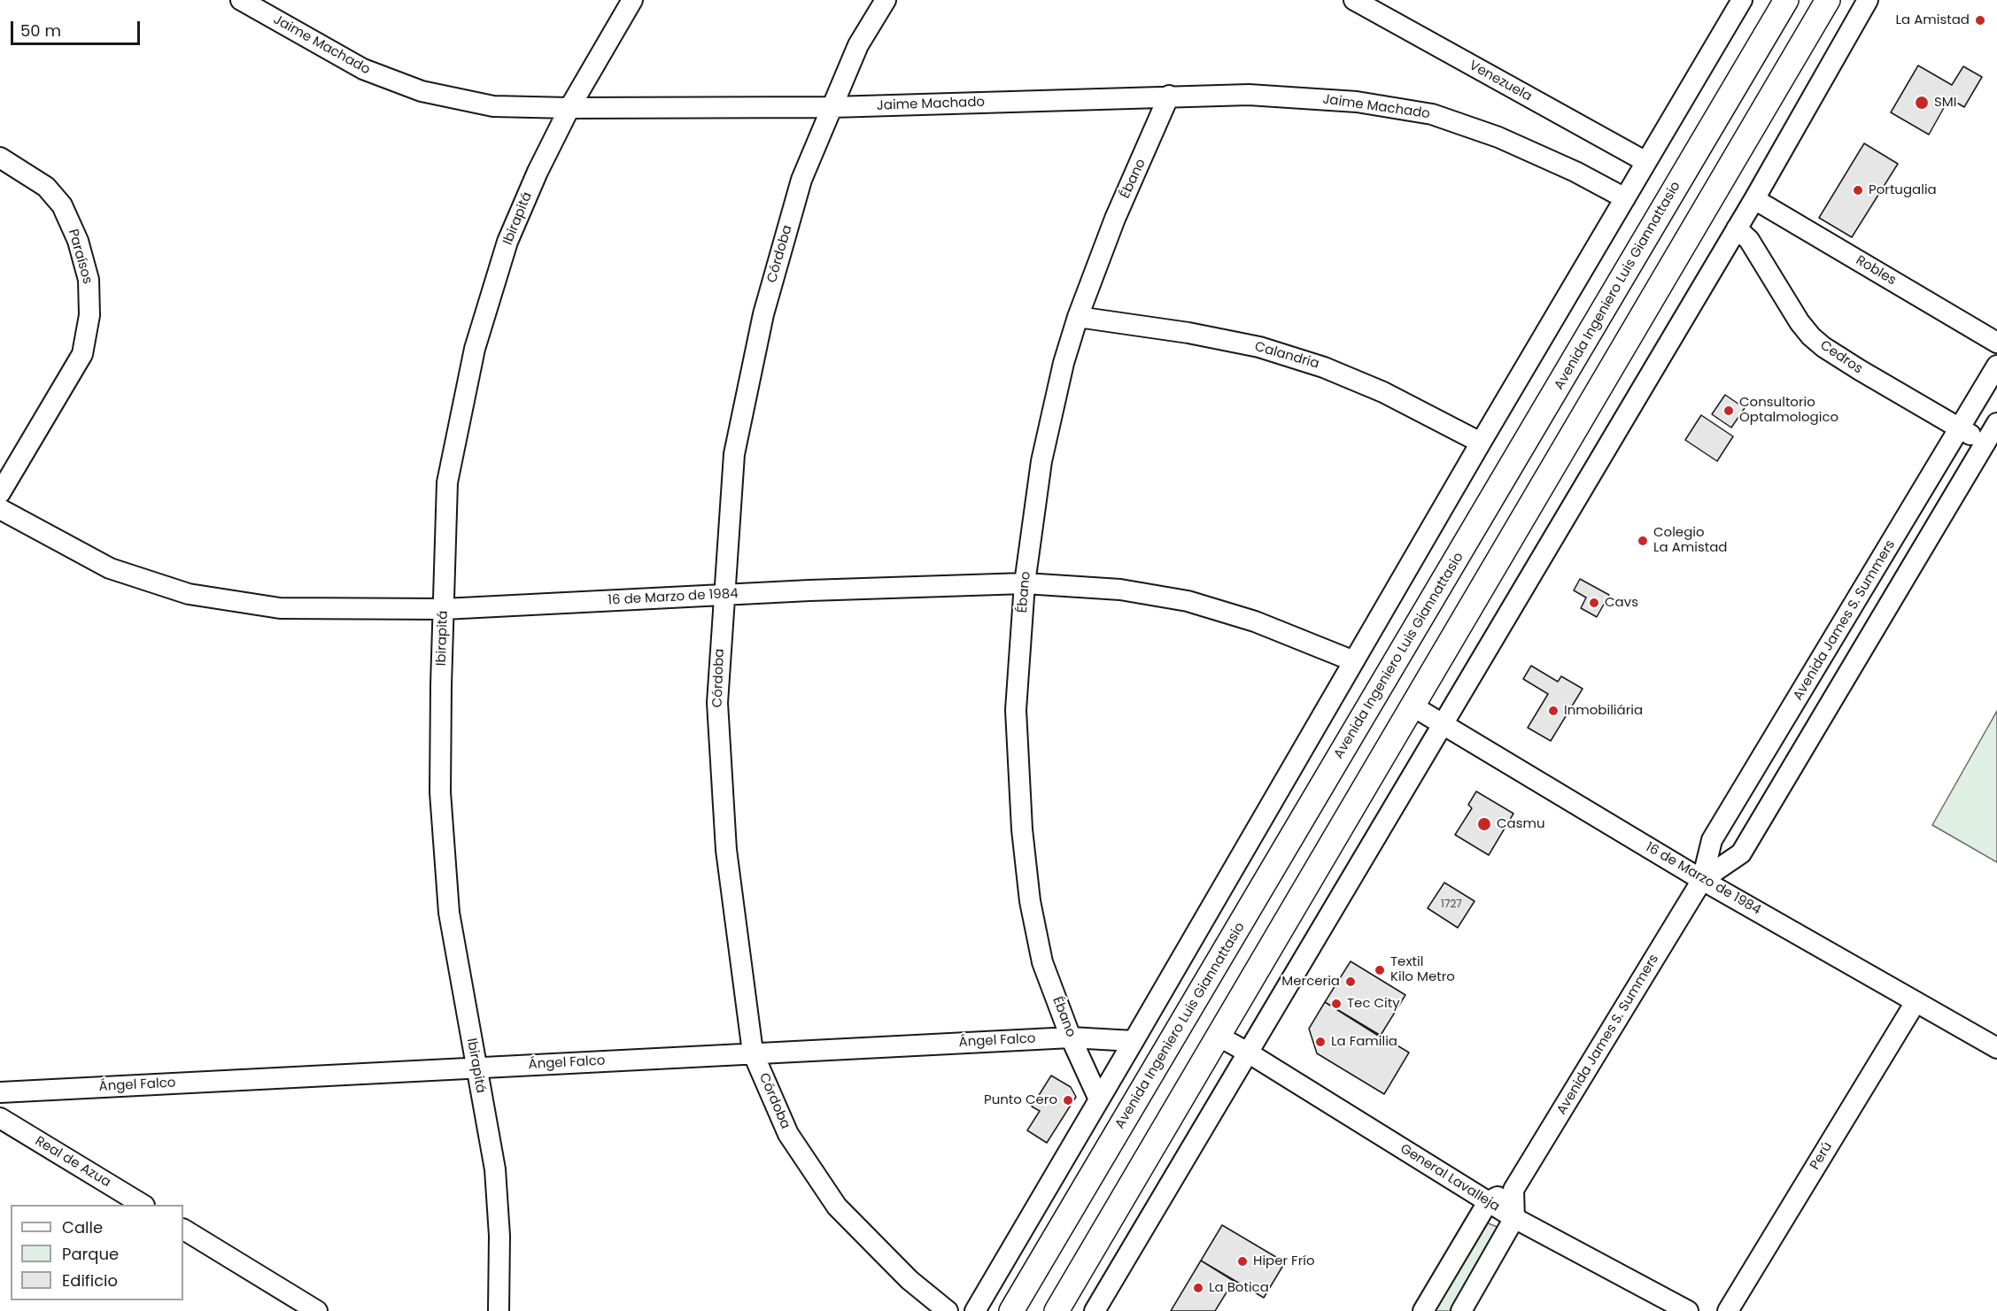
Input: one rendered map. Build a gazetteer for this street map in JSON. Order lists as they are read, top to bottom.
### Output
{
  "streets": {
    "main road": ["Avenida Ingeniero Luis Giannattasio"],
    "street": [
      "Jaime Machado",
      "Venezuela",
      "Ébano",
      "Ibirapitá",
      "Córdoba",
      "Paraísos",
      "Robles",
      "Calandria",
      "Cedros",
      "16 de Marzo de 1984",
      "Avenida James S. Summers",
      "Ángel Falco",
      "Perú",
      "Real de Azua",
      "General Lavalleja"
    ]
  },
  "crossings": [
    ["Jaime Machado", "Ébano"],
    ["Jaime Machado", "Ibirapitá"],
    ["Jaime Machado", "Córdoba"],
    ["Ébano", "Calandria"],
    ["Ébano", "16 de Marzo de 1984"],
    ["Ébano", "Ángel Falco"],
    ["Ibirapitá", "16 de Marzo de 1984"],
    ["Ibirapitá", "Ángel Falco"],
    ["Córdoba", "16 de Marzo de 1984"],
    ["Córdoba", "Ángel Falco"],
    ["Cedros", "Avenida James S. Summers"],
    ["16 de Marzo de 1984", "Avenida James S. Summers"],
    ["16 de Marzo de 1984", "Perú"]
  ],
  "places": [
    "La Amistad",
    "SMI",
    "Portugalia",
    "Consultorio Optalmologico",
    "Colegio La Amistad",
    "Cavs",
    "Inmobiliária",
    "Casmu",
    "Textil Kilo Metro",
    "Merceria",
    "Tec City",
    "La Familia",
    "Punto Cero",
    "Hiper Frío",
    "La Botica"
  ],
  "house_numbers": ["1727"],
  "legend": ["Calle", "Parque", "Edificio"],
  "scale_bar": "50 m"
}
